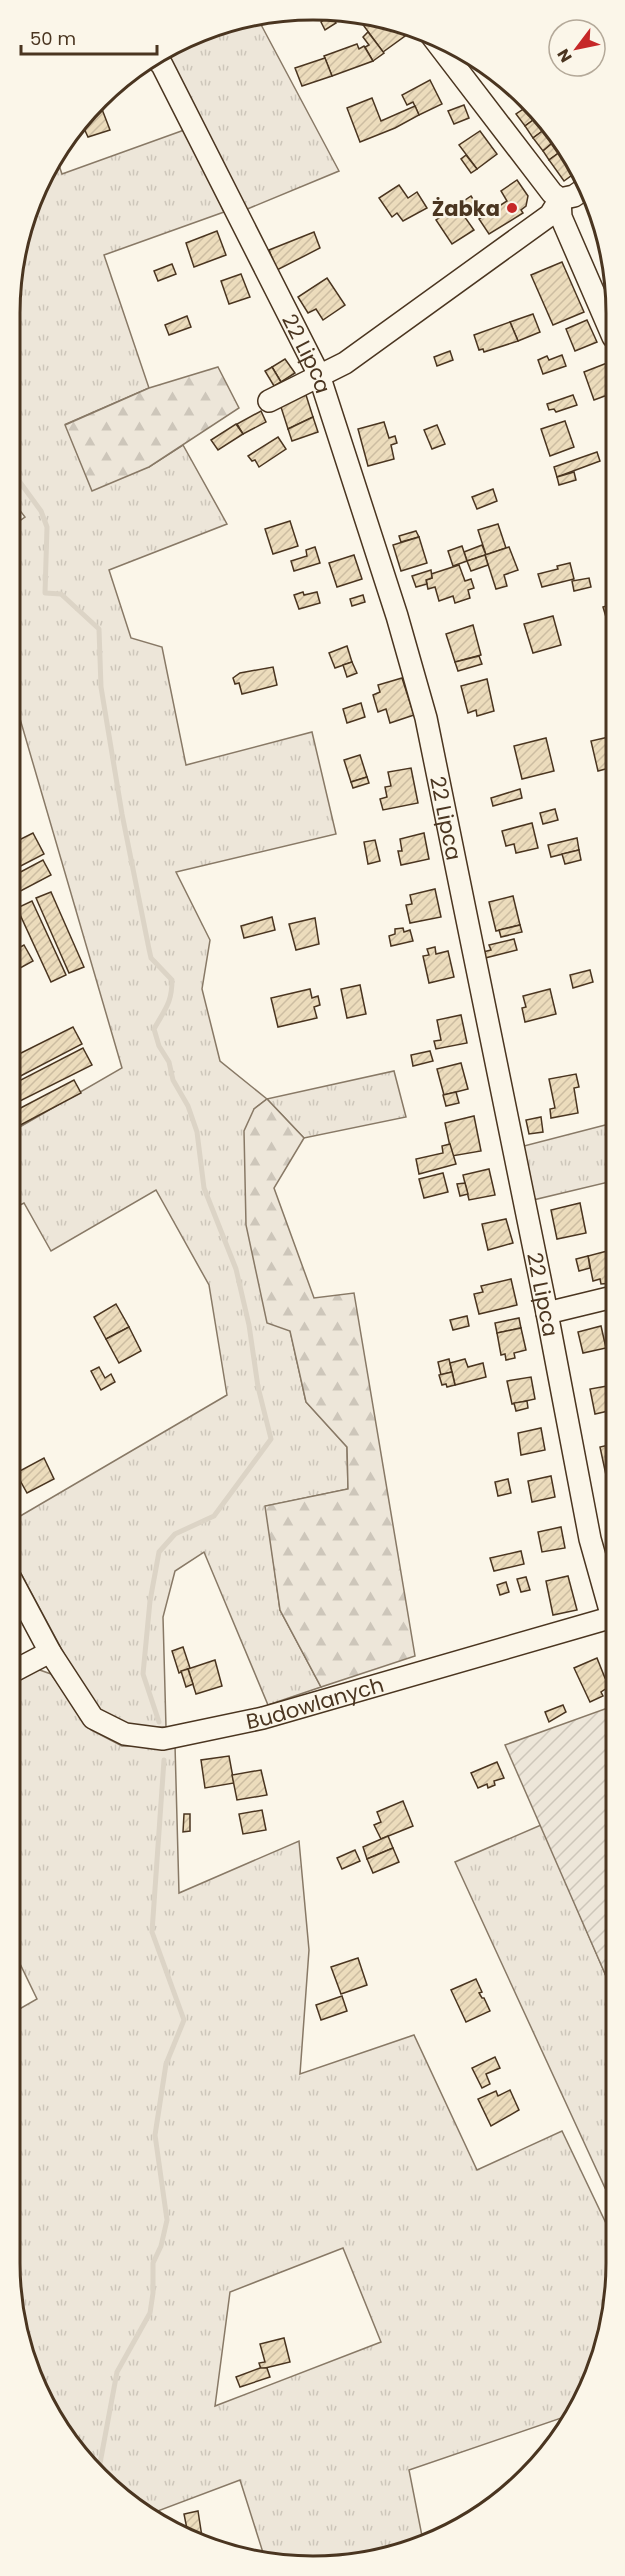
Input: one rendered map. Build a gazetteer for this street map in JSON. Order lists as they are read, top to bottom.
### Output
{
  "streets": {
    "street": ["22 Lipca", "Budowlanych"]
  },
  "places": ["Żabka"],
  "scale_bar": "50 m",
  "north": "bottom left"
}
